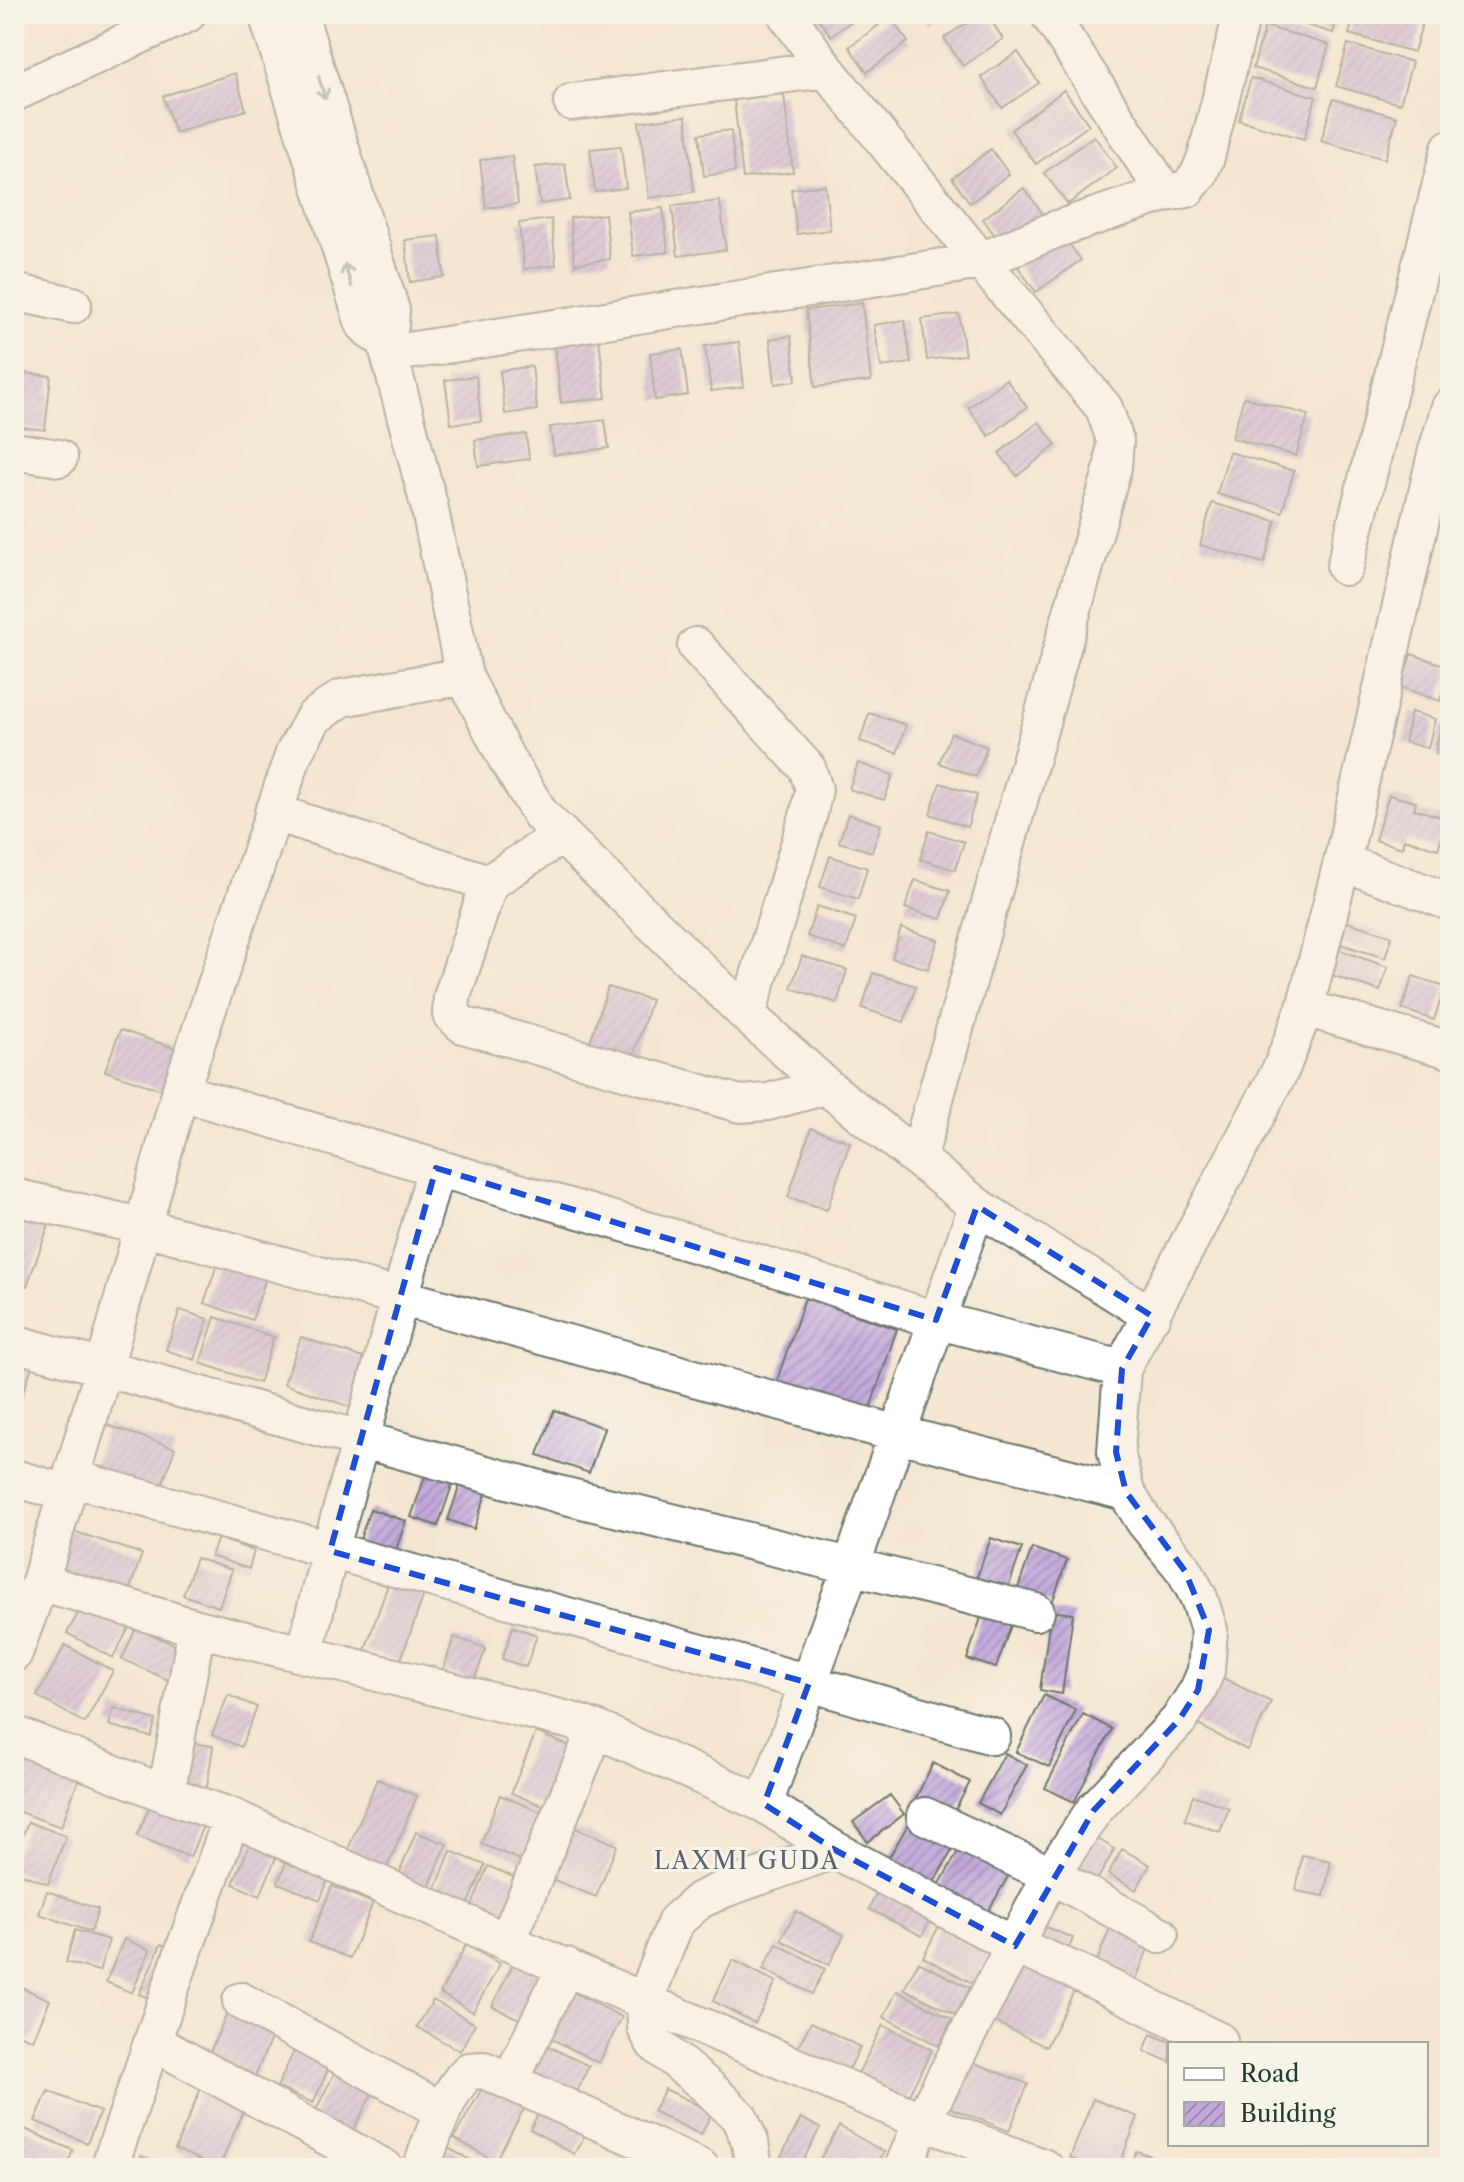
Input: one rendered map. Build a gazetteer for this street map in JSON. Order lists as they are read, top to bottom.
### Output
{
  "districts": ["LAXMI GUDA"],
  "legend": ["Road", "Building"]
}
